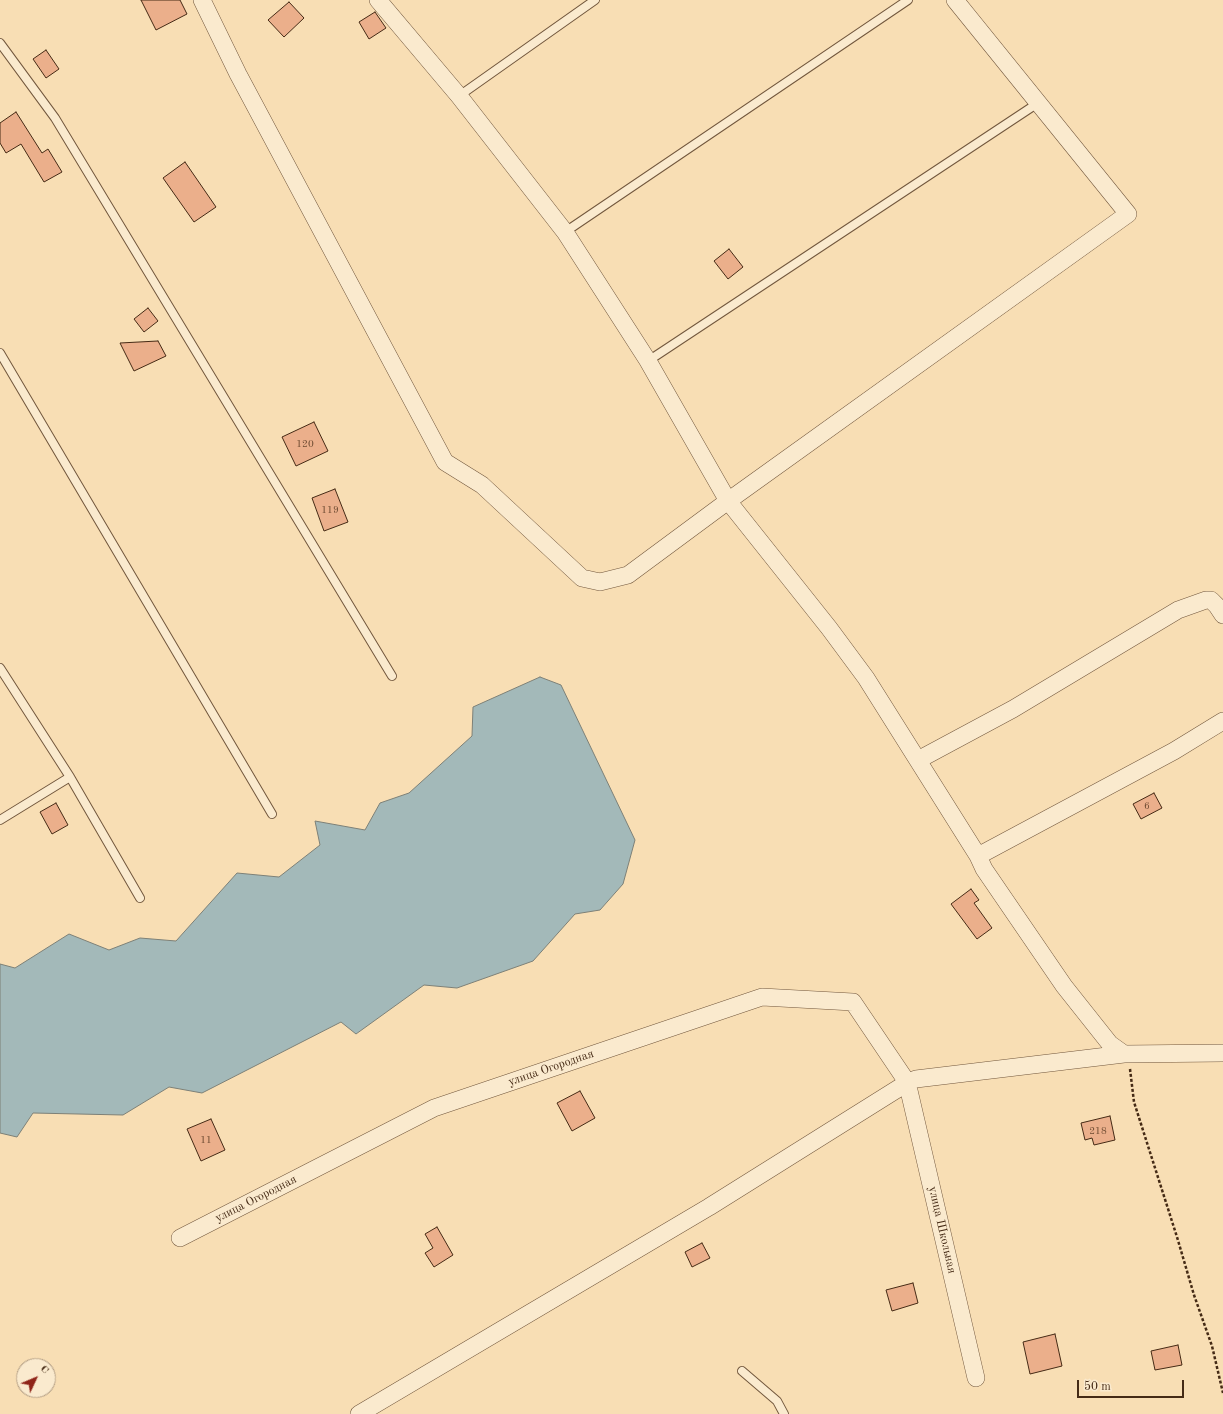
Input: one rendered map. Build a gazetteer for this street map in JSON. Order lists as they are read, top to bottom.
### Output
{
  "streets": {
    "street": ["улица Огородная", "улица Школьная"]
  },
  "crossings": [
    ["улица Огородная", "улица Школьная"]
  ],
  "house_numbers": [
    "120",
    "119",
    "6",
    "218",
    "11"
  ],
  "scale_bar": "50 m",
  "north": "top right"
}
